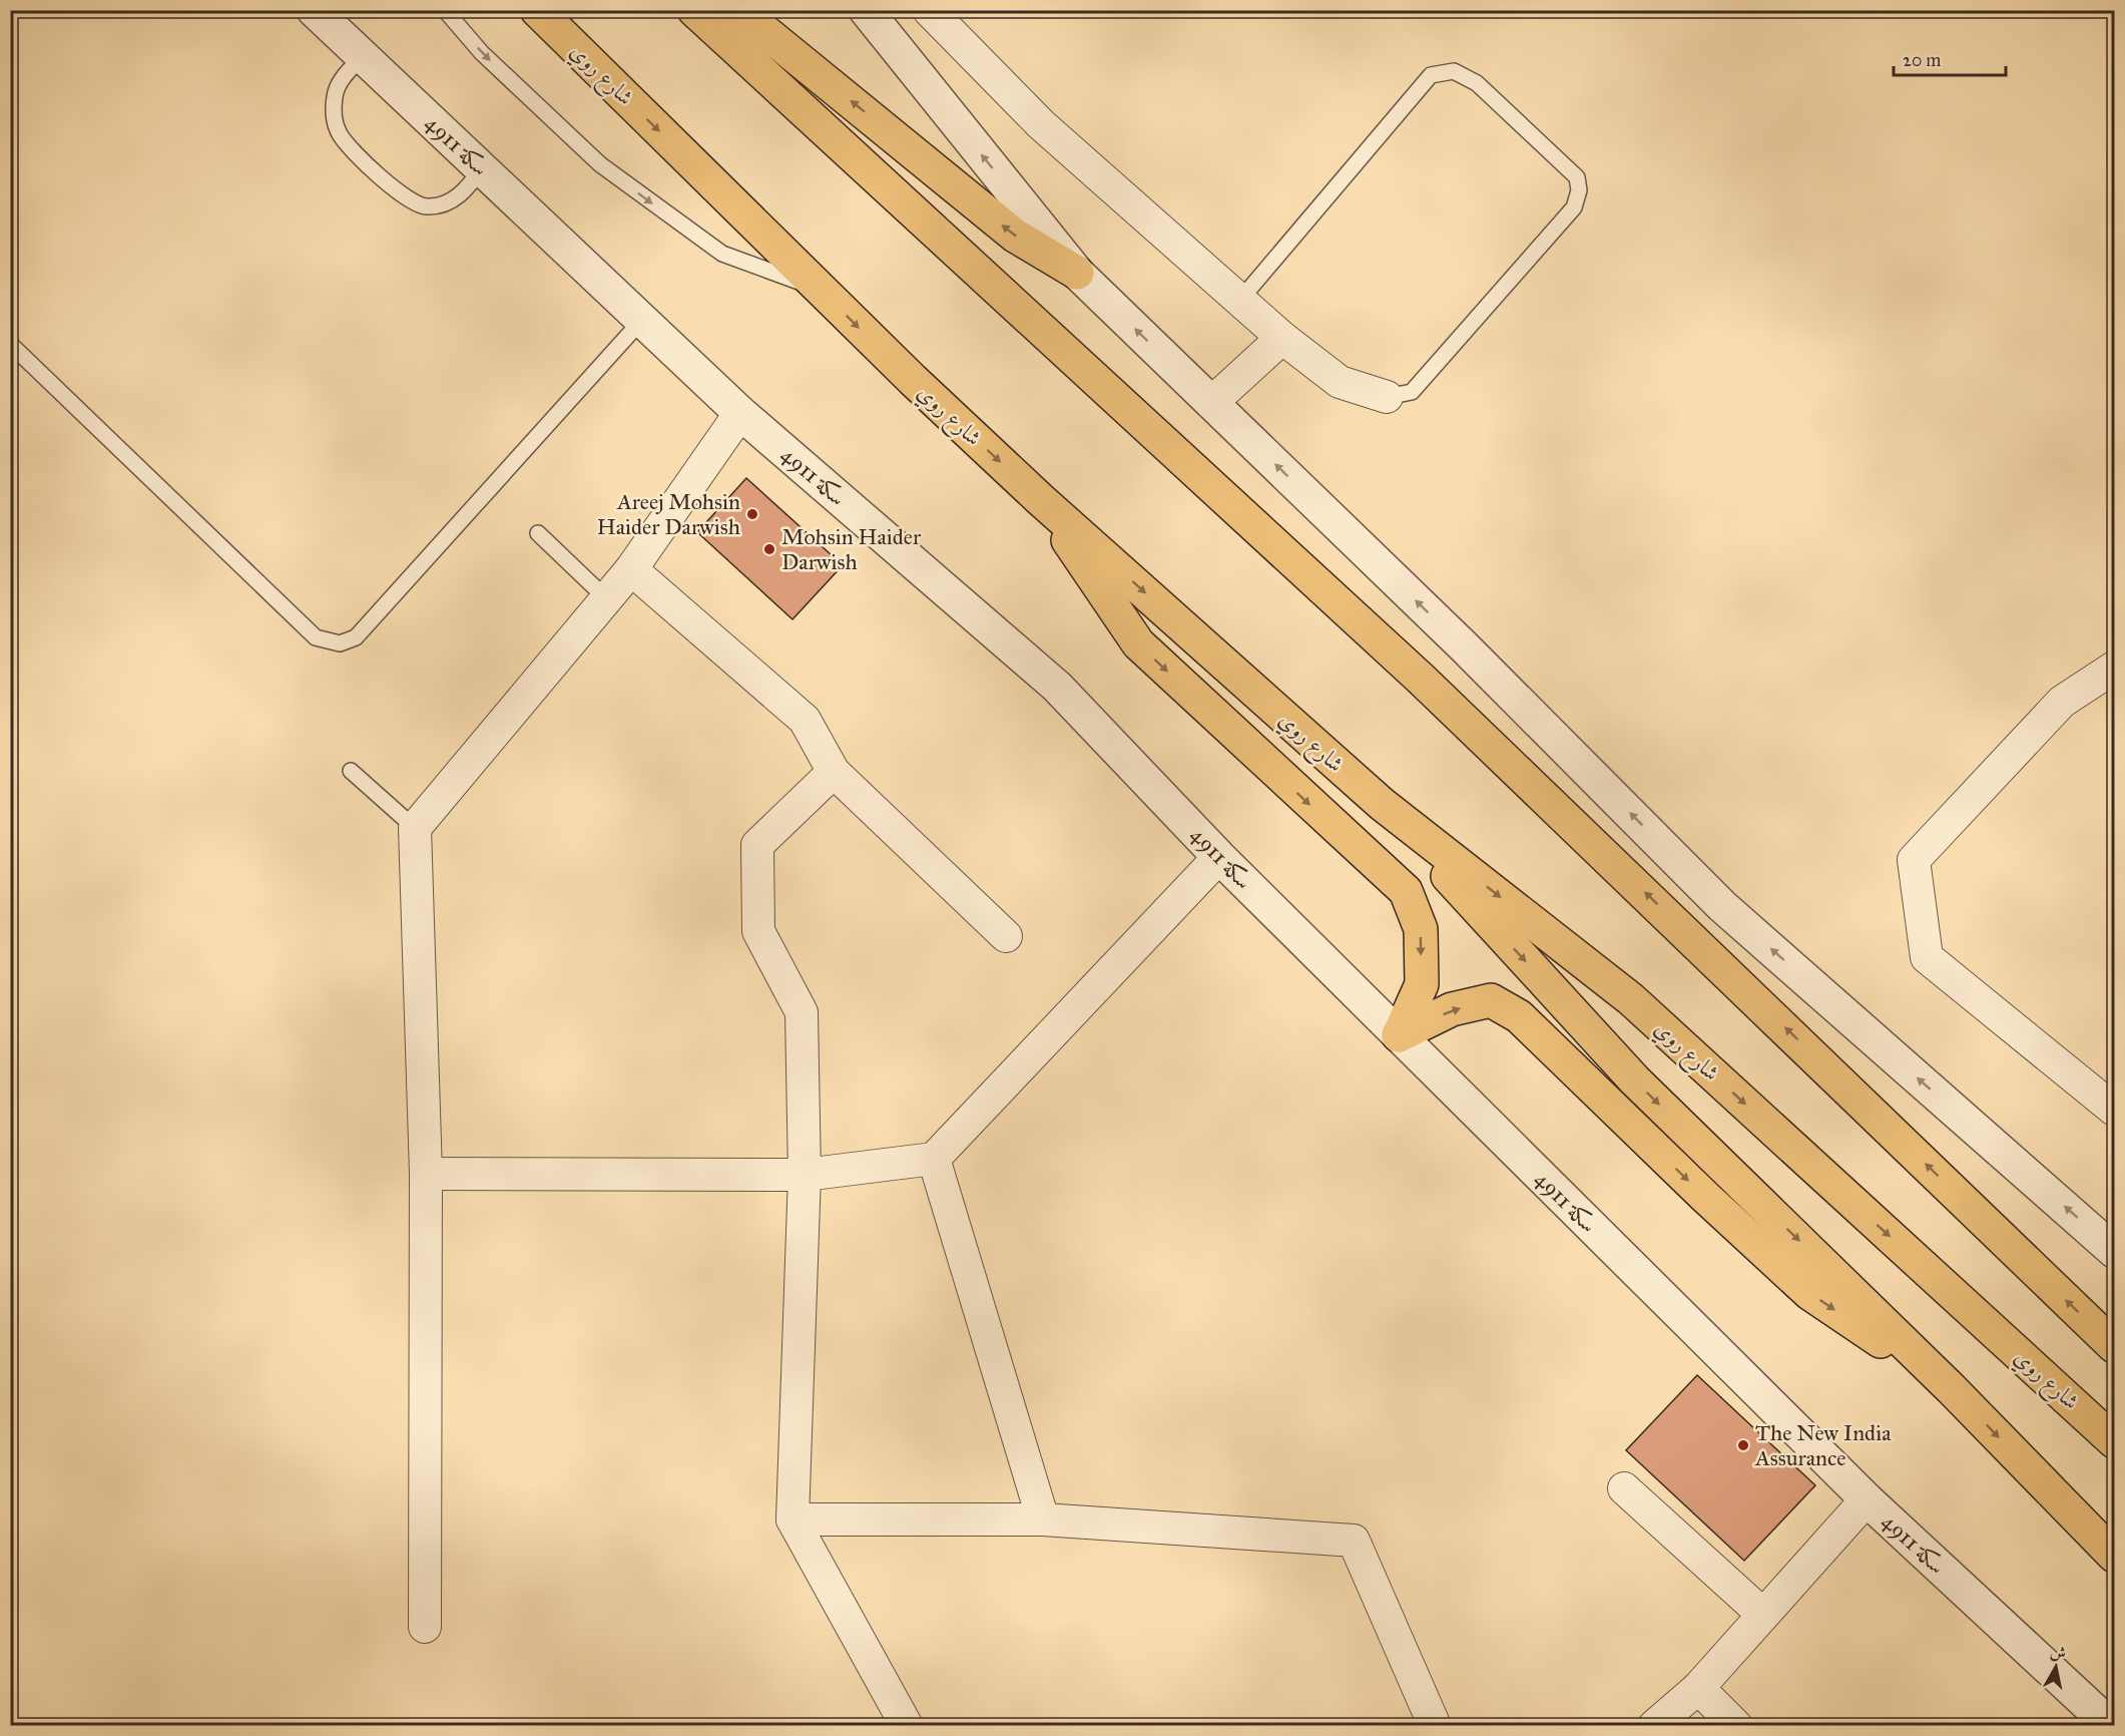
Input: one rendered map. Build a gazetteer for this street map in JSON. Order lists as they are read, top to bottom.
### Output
{
  "streets": {
    "main road": ["شارع روي"],
    "street": ["سكة 4911"]
  },
  "places": ["Areej Mohsin Haider Darwish", "Mohsin Haider Darwish", "The New India Assurance"],
  "scale_bar": "20 m",
  "north": "top"
}
